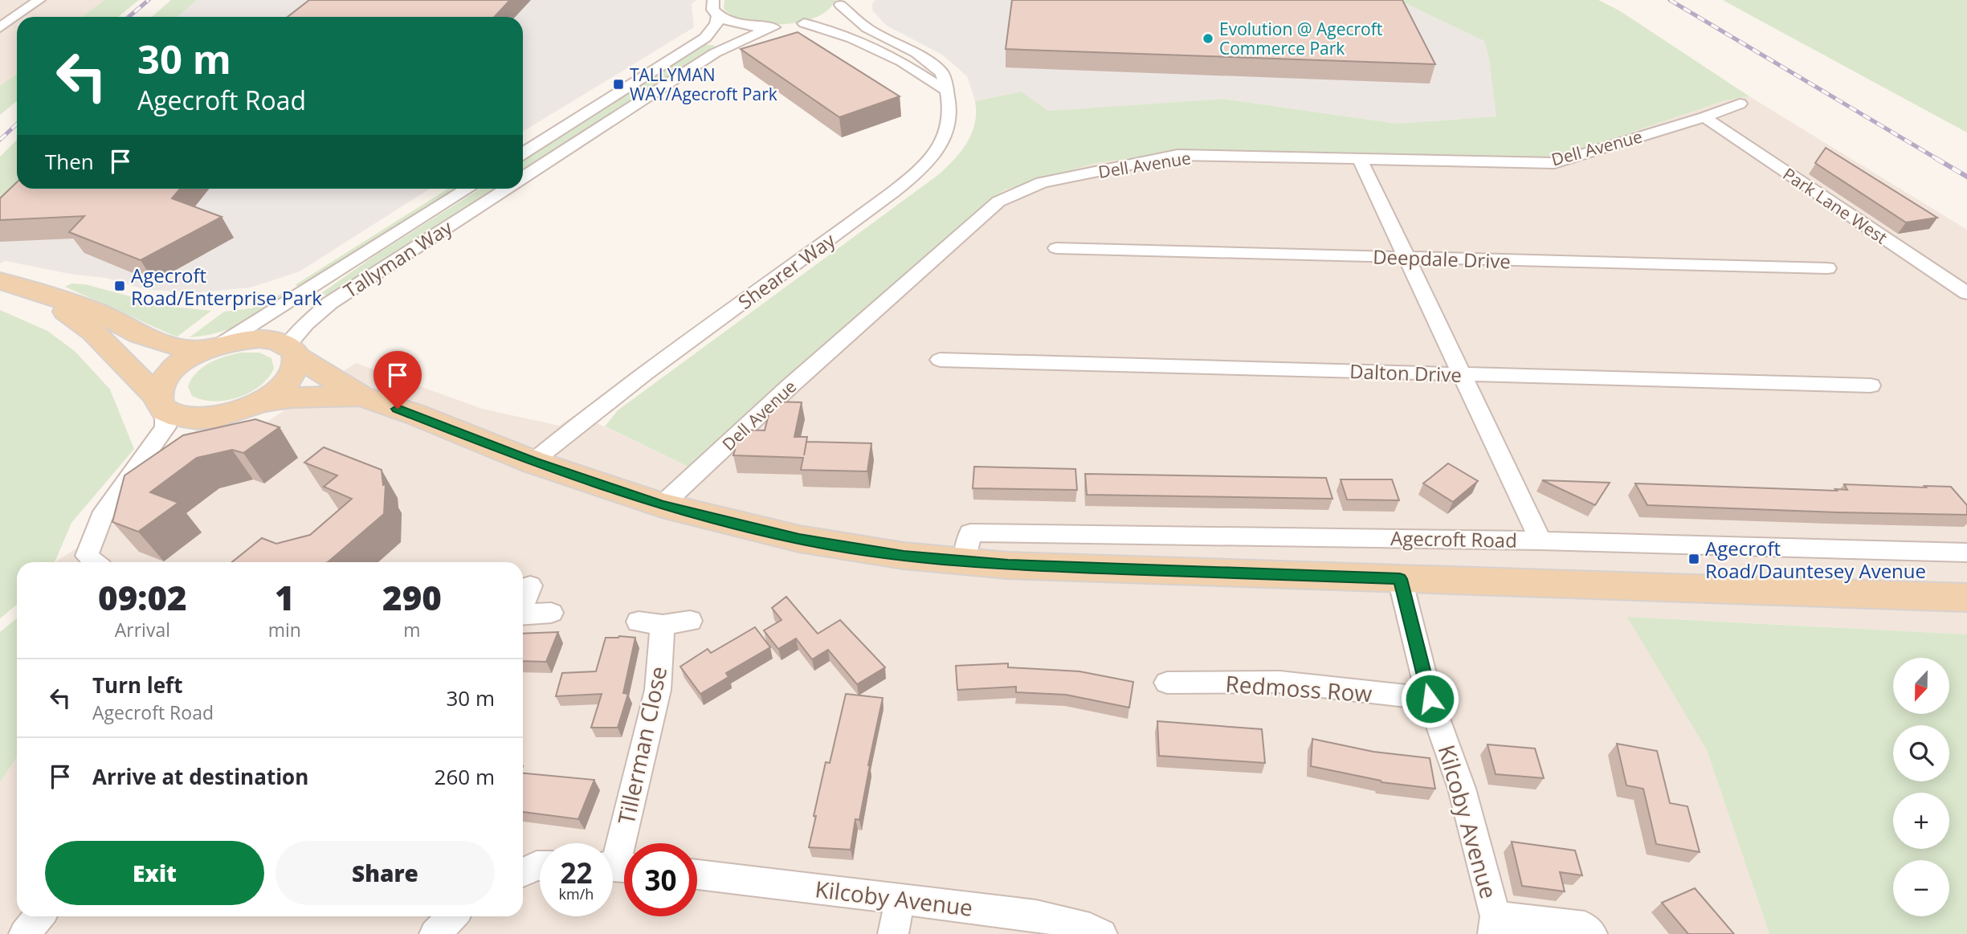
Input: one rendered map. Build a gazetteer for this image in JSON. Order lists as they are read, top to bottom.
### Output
{
  "streets": {
    "main road": ["Agecroft Road"],
    "street": [
      "Dell Avenue",
      "Park Lane West",
      "Tallyman Way",
      "Deepdale Drive",
      "Shearer Way",
      "Dalton Drive",
      "Redmoss Row",
      "Tillerman Close",
      "Kilcoby Avenue"
    ]
  },
  "crossings": [
    ["Dell Avenue", "Park Lane West"],
    ["Dell Avenue", "Agecroft Road"],
    ["Tallyman Way", "Agecroft Road"],
    ["Shearer Way", "Agecroft Road"],
    ["Agecroft Road", "Kilcoby Avenue"],
    ["Redmoss Row", "Kilcoby Avenue"]
  ],
  "places": {
    "other": ["Evolution @ Agecroft Commerce Park"],
    "transit": ["TALLYMAN WAY/Agecroft Park", "Agecroft Road/Enterprise Park", "Agecroft Road/Dauntesey Avenue"]
  },
  "north": "bottom",
  "page": {
    "turn": ["30 m", "Agecroft Road"],
    "then": "Then",
    "eta": [
      "09:02",
      "Arrival",
      "1",
      "min",
      "290",
      "m"
    ],
    "map_buttons": ["+", "−"],
    "list": [
      {
        "name": "Turn left",
        "note": "Agecroft Road",
        "value": "30 m"
      },
      {
        "name": "Arrive at destination",
        "value": "260 m"
      }
    ],
    "buttons": ["Exit", "Share"],
    "speed": "22 km/h",
    "limit": "30"
  }
}
